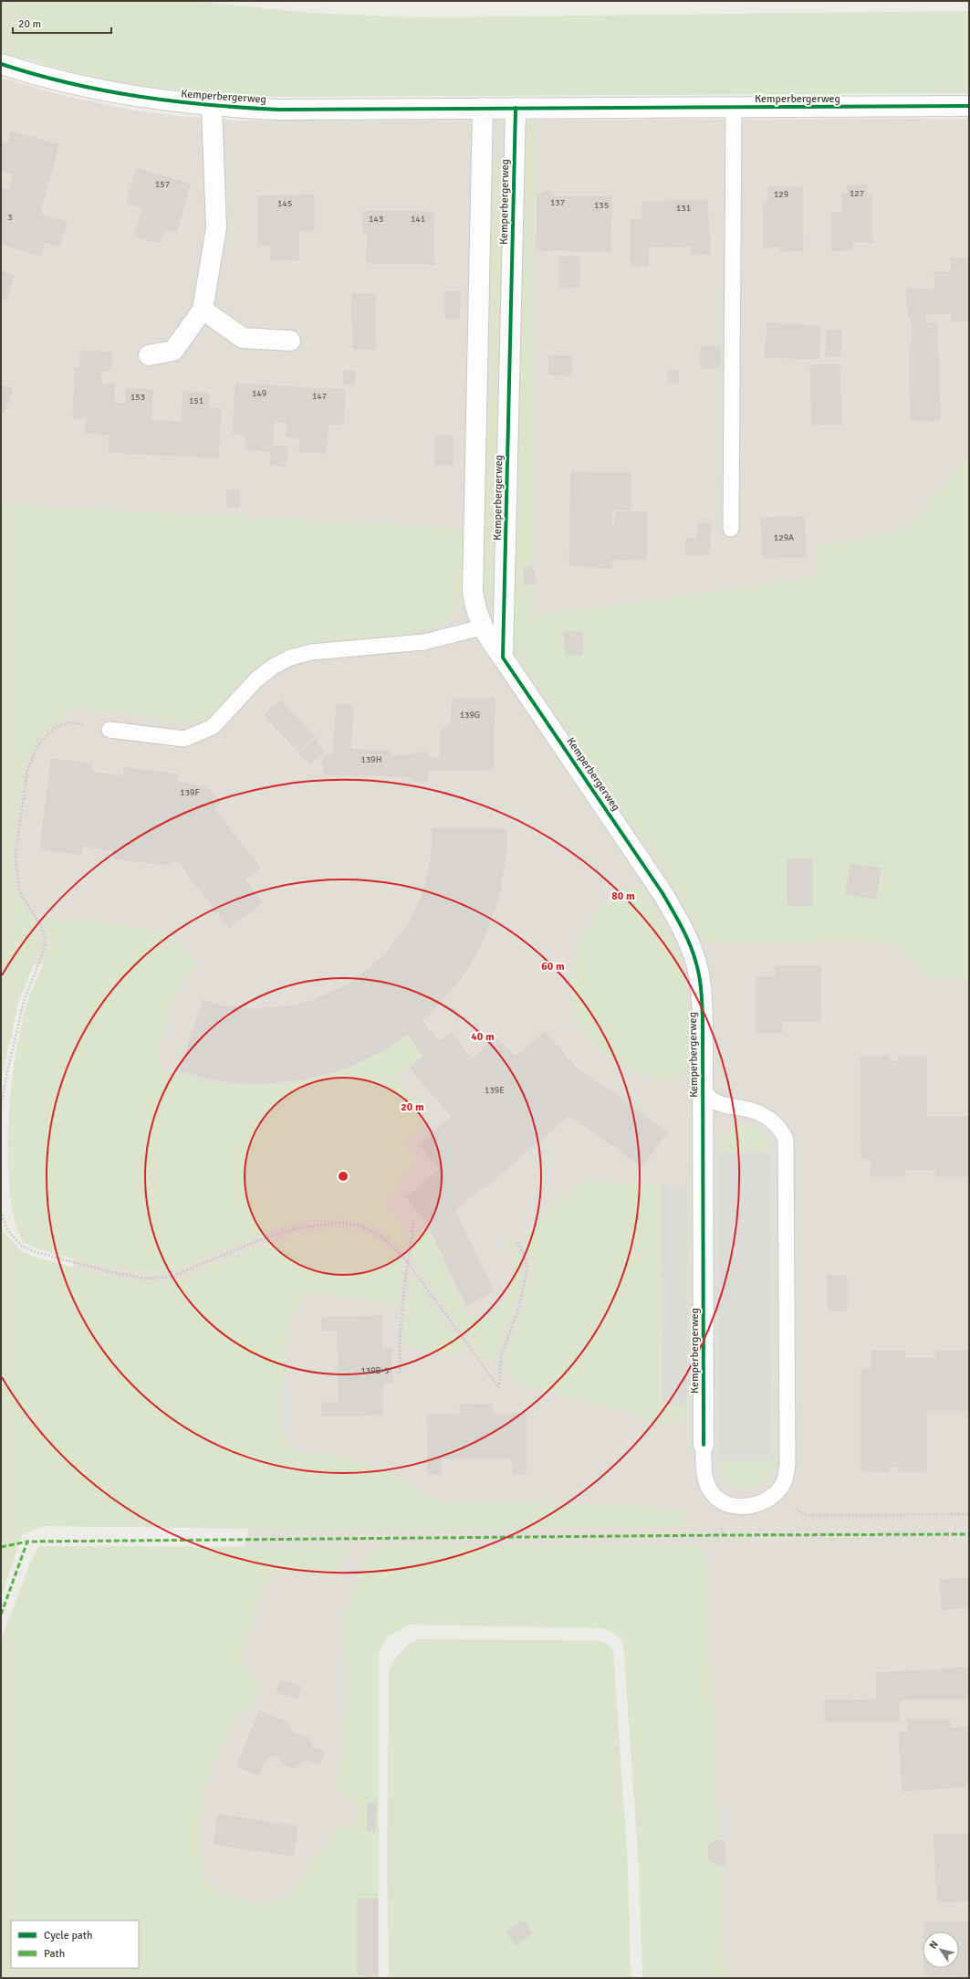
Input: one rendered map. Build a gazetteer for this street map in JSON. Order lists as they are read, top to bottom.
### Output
{
  "streets": {
    "street": ["Kemperbergerweg"]
  },
  "house_numbers": [
    "157",
    "127",
    "129",
    "137",
    "145",
    "135",
    "131",
    "3",
    "143",
    "141",
    "149",
    "147",
    "153",
    "151",
    "129A",
    "139G",
    "139H",
    "139F",
    "139E",
    "139B-3"
  ],
  "legend": ["Cycle path", "Path"],
  "scale_bar": "20 m",
  "north": "top left",
  "rings": [
    "80 m",
    "60 m",
    "40 m",
    "20 m"
  ]
}
